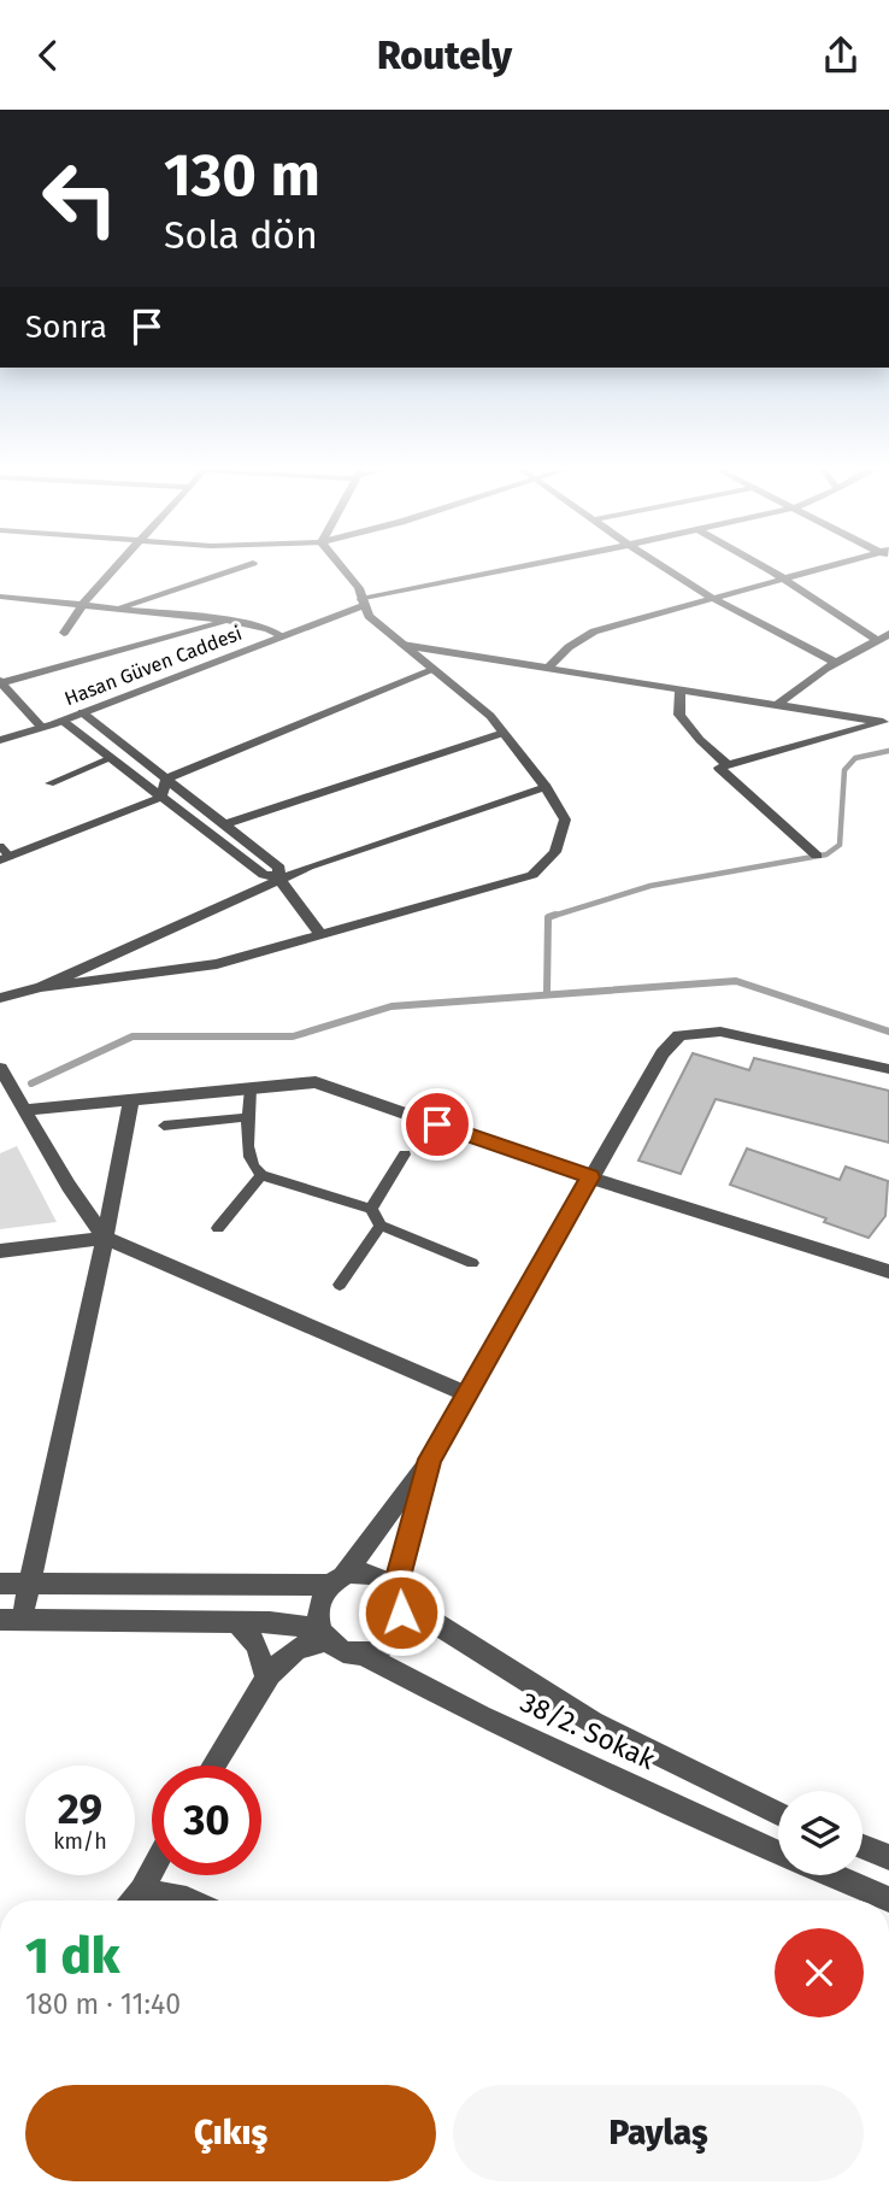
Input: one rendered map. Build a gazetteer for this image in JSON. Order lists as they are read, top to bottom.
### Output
{
  "streets": {
    "street": ["Hasan Güven Caddesi", "38/2. Sokak"]
  },
  "page": {
    "header": "Routely",
    "turn": ["130 m", "Sola dön"],
    "then": "Sonra",
    "speed": "29 km/h",
    "limit": "30",
    "heading": ["1 dk", "180 m · 11:40"],
    "buttons": ["Çıkış", "Paylaş"]
  }
}
